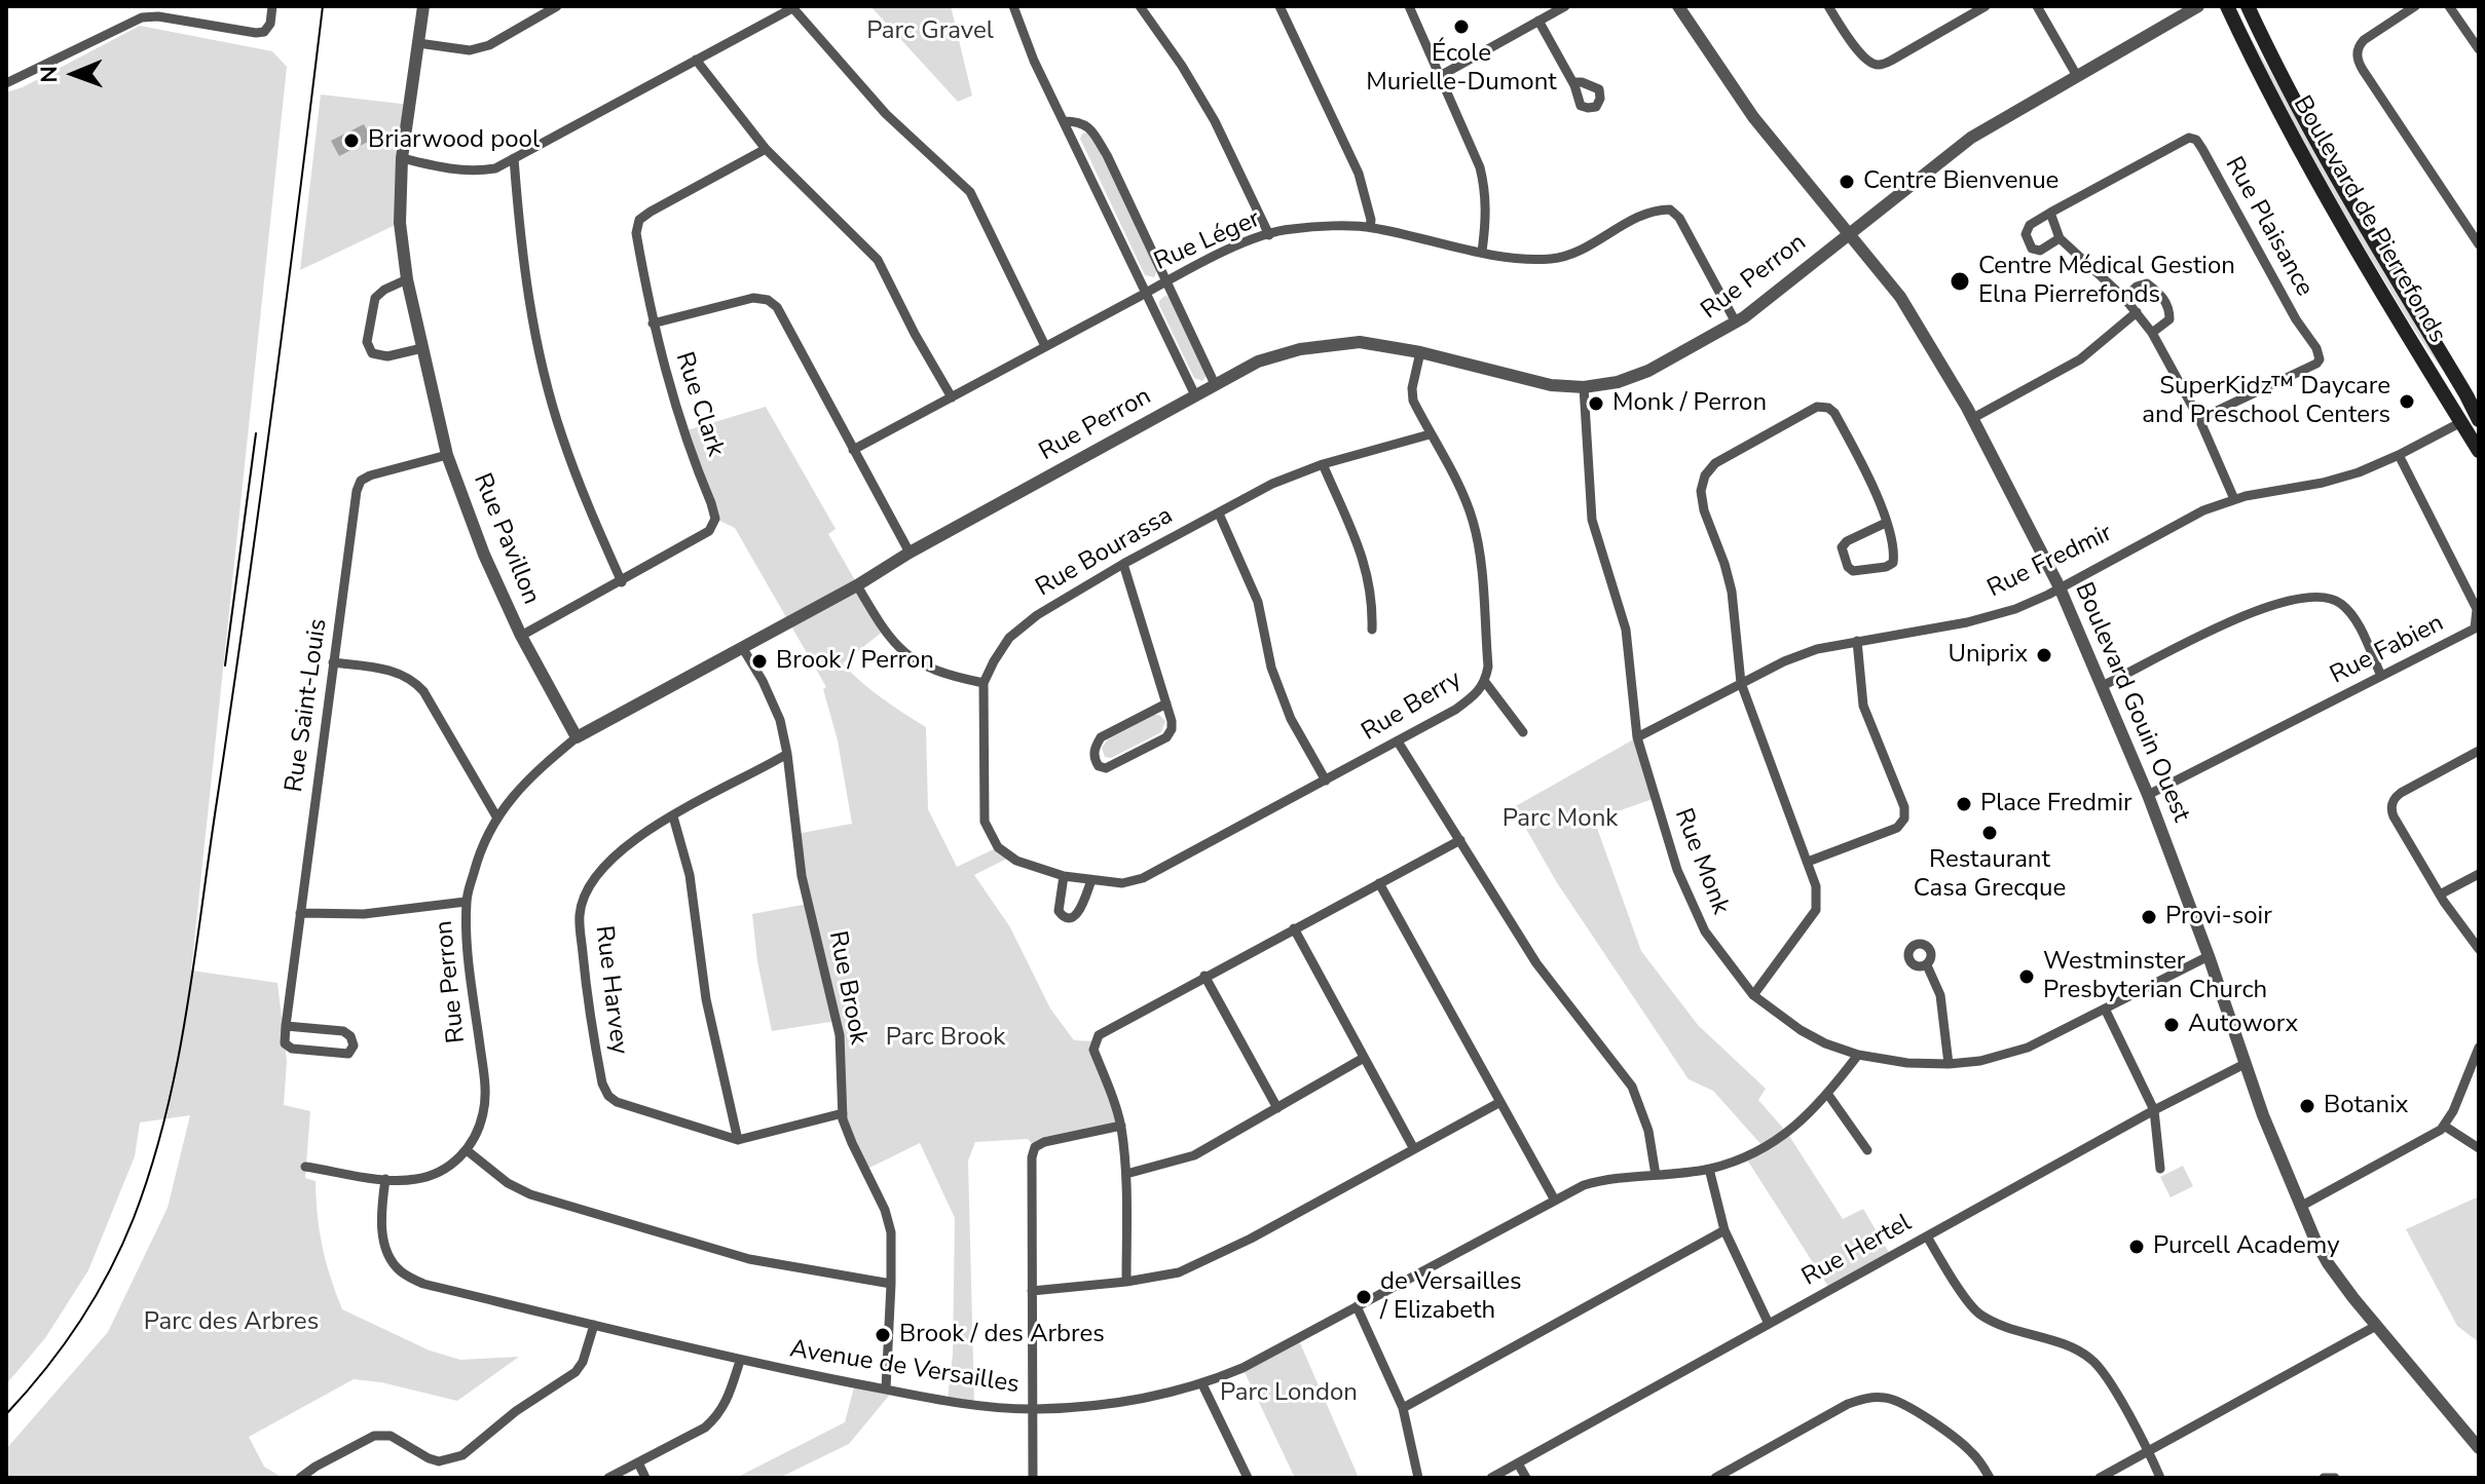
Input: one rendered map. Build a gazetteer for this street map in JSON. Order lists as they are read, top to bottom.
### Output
{
  "streets": {
    "main road": ["Boulevard de Pierrefonds"],
    "street": [
      "Rue Plaisance",
      "Rue Léger",
      "Rue Perron",
      "Rue Clark",
      "Rue Pavillon",
      "Rue Bourassa",
      "Rue Fredmir",
      "Rue Fabien",
      "Boulevard Gouin Ouest",
      "Rue Saint-Louis",
      "Rue Berry",
      "Rue Monk",
      "Rue Brook",
      "Rue Harvey",
      "Rue Hertel",
      "Avenue de Versailles"
    ]
  },
  "crossings": [
    ["Boulevard de Pierrefonds", "Rue Fredmir"],
    ["Rue Léger", "Rue Perron"],
    ["Rue Perron", "Rue Pavillon"],
    ["Rue Perron", "Boulevard Gouin Ouest"],
    ["Rue Perron", "Rue Berry"],
    ["Rue Perron", "Rue Monk"],
    ["Rue Perron", "Rue Brook"],
    ["Rue Clark", "Rue Pavillon"],
    ["Rue Pavillon", "Rue Saint-Louis"],
    ["Rue Bourassa", "Rue Berry"],
    ["Rue Fredmir", "Rue Fabien"],
    ["Rue Fredmir", "Boulevard Gouin Ouest"],
    ["Rue Fredmir", "Rue Monk"],
    ["Rue Fabien", "Boulevard Gouin Ouest"],
    ["Boulevard Gouin Ouest", "Rue Monk"],
    ["Boulevard Gouin Ouest", "Rue Hertel"],
    ["Rue Monk", "Avenue de Versailles"],
    ["Rue Brook", "Rue Harvey"],
    ["Rue Brook", "Avenue de Versailles"]
  ],
  "parks": [
    "Parc Gravel",
    "Parc Monk",
    "Parc Brook",
    "Parc des Arbres",
    "Parc London"
  ],
  "places": [
    "École Murielle-Dumont",
    "Briarwood pool",
    "Centre Bienvenue",
    "Centre Médical Gestion Elna Pierrefonds",
    "SuperKidz™ Daycare and Preschool Centers",
    "Monk / Perron",
    "Uniprix",
    "Brook / Perron",
    "Place Fredmir",
    "Restaurant Casa Grecque",
    "Provi-soir",
    "Westminster Presbyterian Church",
    "Autoworx",
    "Botanix",
    "Purcell Academy",
    "de Versailles / Elizabeth",
    "Brook / des Arbres"
  ],
  "north": "left"
}
